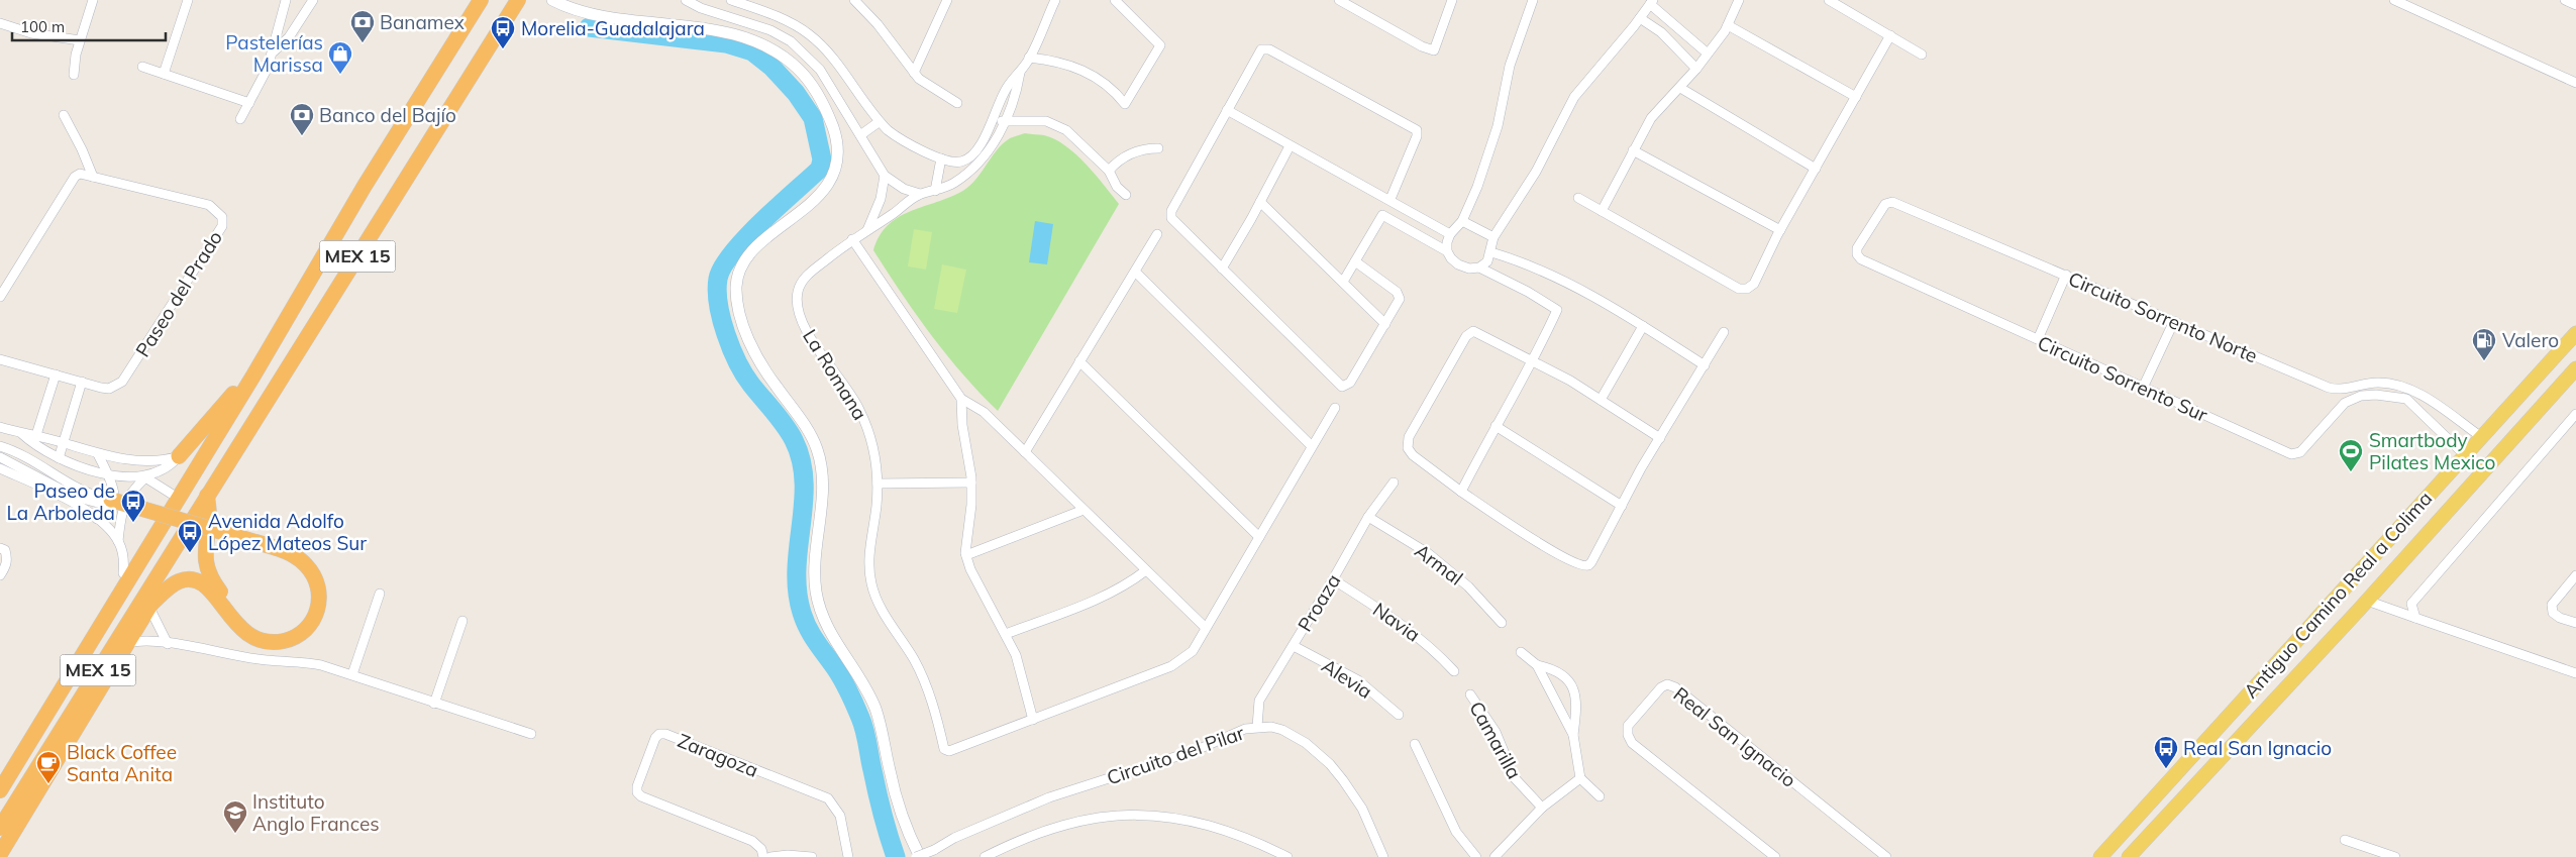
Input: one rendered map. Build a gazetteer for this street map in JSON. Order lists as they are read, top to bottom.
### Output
{
  "streets": {
    "highway": ["MEX 15"],
    "main road": ["Antiguo Camino Real a Colima"],
    "street": [
      "Paseo del Prado",
      "Circuito Sorrento Norte",
      "La Romana",
      "Circuito Sorrento Sur",
      "Armal",
      "Proaza",
      "Navia",
      "Alevia",
      "Real San Ignacio",
      "Camarilla",
      "Zaragoza",
      "Circuito del Pilar"
    ]
  },
  "crossings": [
    ["Circuito Sorrento Norte", "Circuito Sorrento Sur"],
    ["Circuito Sorrento Norte", "Antiguo Camino Real a Colima"],
    ["Armal", "Proaza"],
    ["Proaza", "Navia"],
    ["Proaza", "Alevia"],
    ["Proaza", "Circuito del Pilar"]
  ],
  "places": {
    "bank": ["Banamex", "Banco del Bajío"],
    "bus stop": [
      "Morelia-Guadalajara",
      "Paseo de La Arboleda",
      "Avenida Adolfo López Mateos Sur",
      "Real San Ignacio"
    ],
    "shop": ["Pastelerías Marissa"],
    "fuel station": ["Valero"],
    "sports": ["Smartbody Pilates Mexico"],
    "cafe": ["Black Coffee Santa Anita"],
    "school or university": ["Instituto Anglo Frances"]
  },
  "scale_bar": "100 m"
}
